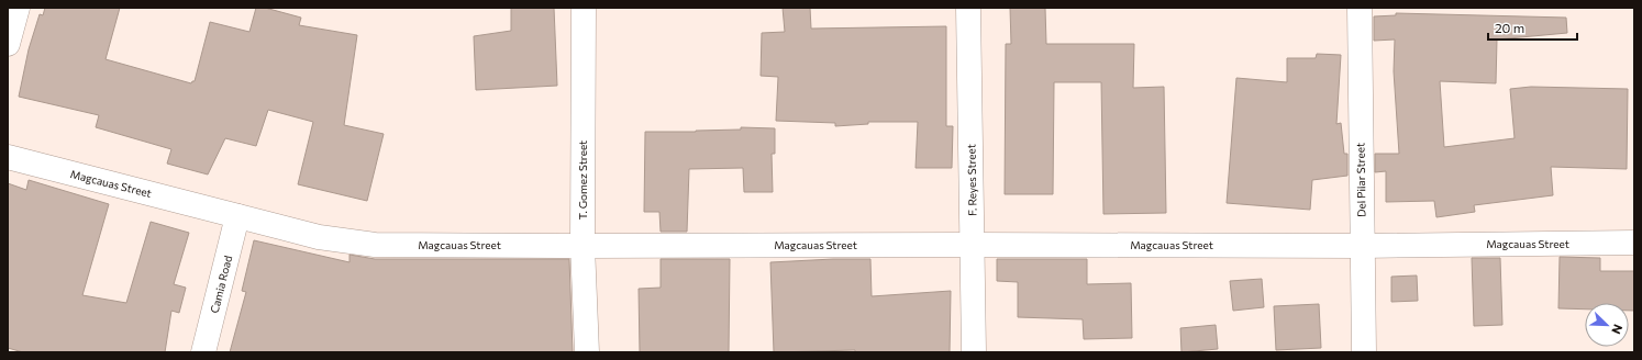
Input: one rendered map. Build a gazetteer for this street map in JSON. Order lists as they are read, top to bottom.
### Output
{
  "streets": {
    "street": [
      "T. Gomez Street",
      "F. Reyes Street",
      "Del Pilar Street",
      "Magcauas Street",
      "Camia Road"
    ]
  },
  "crossings": [
    ["T. Gomez Street", "Magcauas Street"],
    ["F. Reyes Street", "Magcauas Street"],
    ["Del Pilar Street", "Magcauas Street"],
    ["Magcauas Street", "Camia Road"]
  ],
  "scale_bar": "20 m",
  "north": "bottom right"
}
